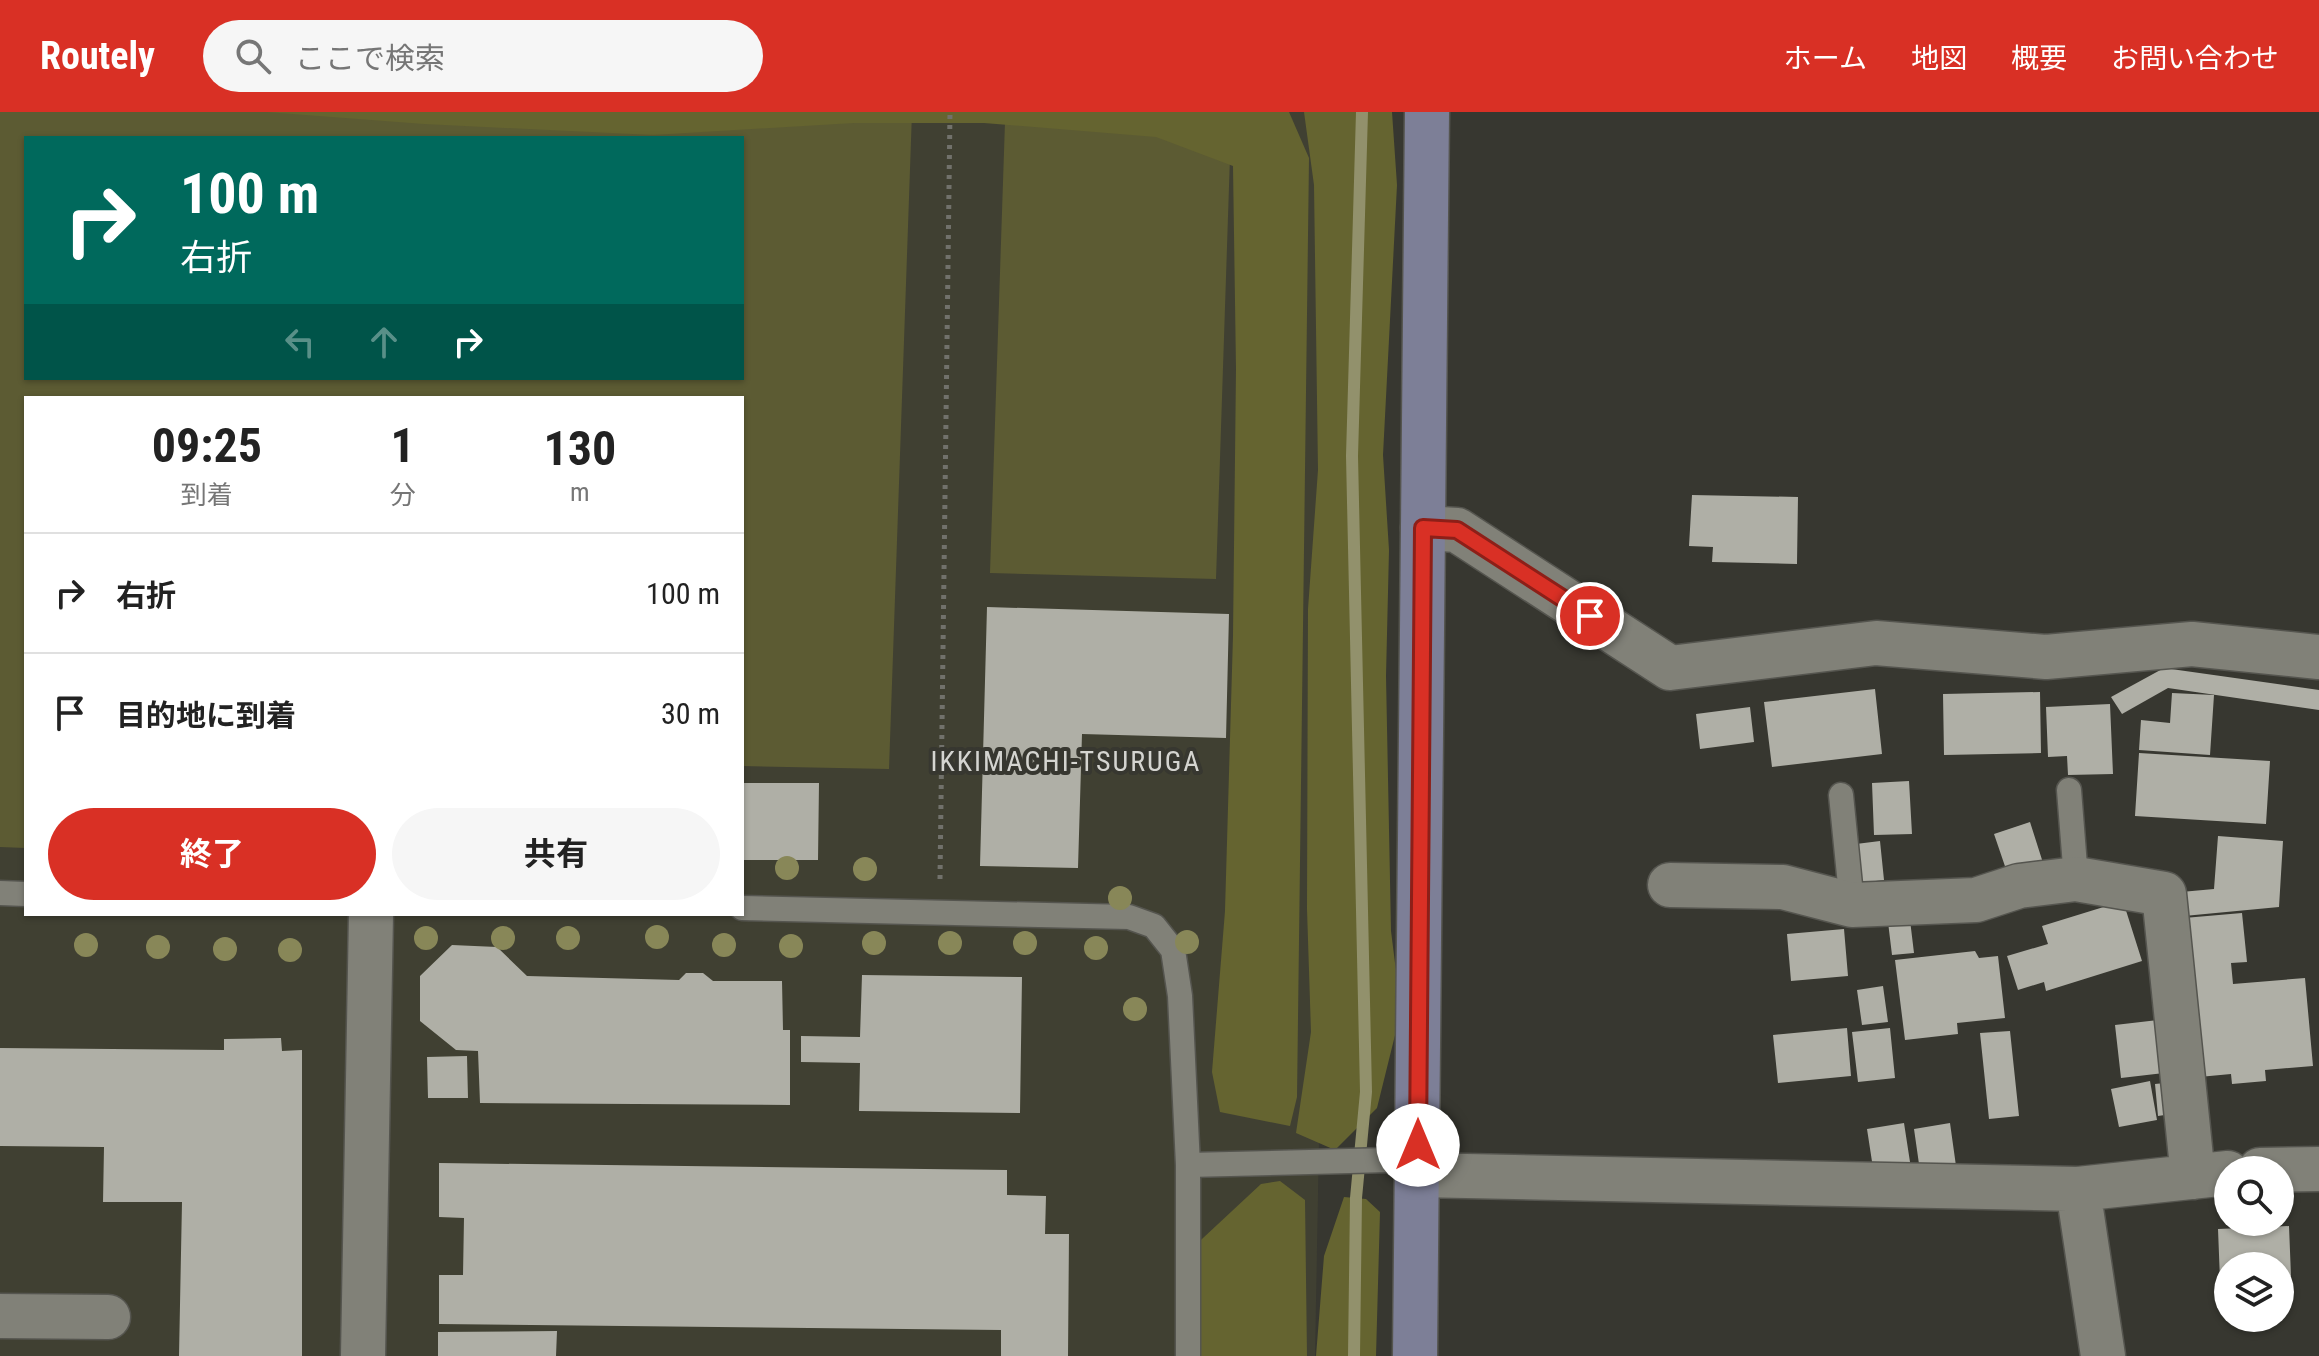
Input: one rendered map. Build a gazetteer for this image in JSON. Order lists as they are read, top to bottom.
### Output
{
  "districts": ["IKKIMACHI-TSURUGA"],
  "page": {
    "header": "Routely",
    "search": "ここで検索",
    "nav": [
      "ホーム",
      "地図",
      "概要",
      "お問い合わせ"
    ],
    "turn": ["100 m", "右折"],
    "eta": [
      "09:25",
      "到着",
      "1",
      "分",
      "130",
      "m"
    ],
    "list": [
      {
        "name": "右折",
        "value": "100 m"
      },
      {
        "name": "目的地に到着",
        "value": "30 m"
      }
    ],
    "buttons": ["終了", "共有"]
  }
}
